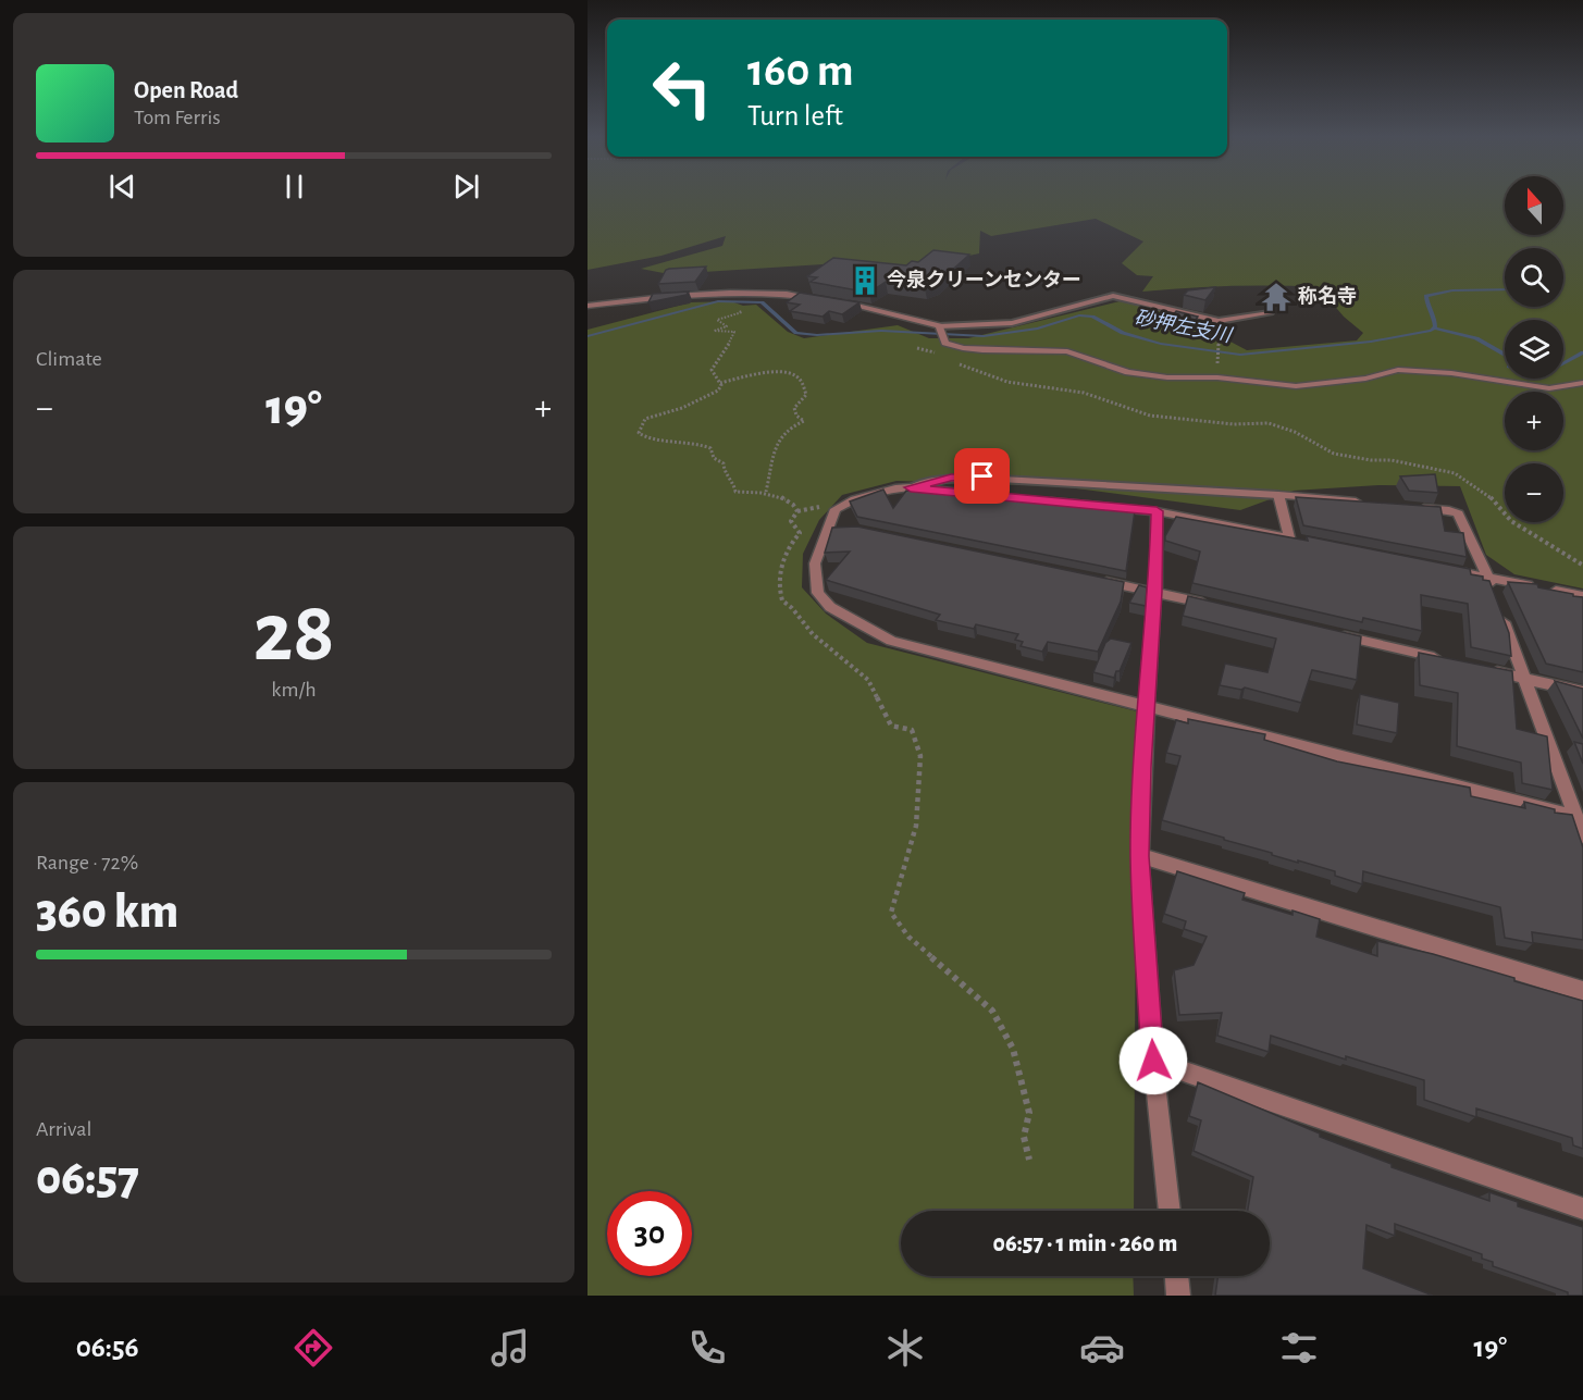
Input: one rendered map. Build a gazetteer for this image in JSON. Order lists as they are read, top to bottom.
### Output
{
  "water": ["砂押左支川"],
  "places": {
    "building": ["今泉クリーンセンター"],
    "temple": ["称名寺"]
  },
  "north": "top",
  "page": {
    "turn": ["160 m", "Turn left"],
    "song": ["Open Road", "Tom Ferris"],
    "map_buttons": ["+", "−"],
    "tile": [
      "Climate",
      ["28", "km/h"],
      ["Range · 72%", "360 km"],
      ["Arrival", "06:57"]
    ],
    "heat": ["−", "19°", "+"],
    "limit": "30",
    "trip": "06:57 · 1 min · 260 m",
    "tabs": ["06:56", "19°"]
  }
}
